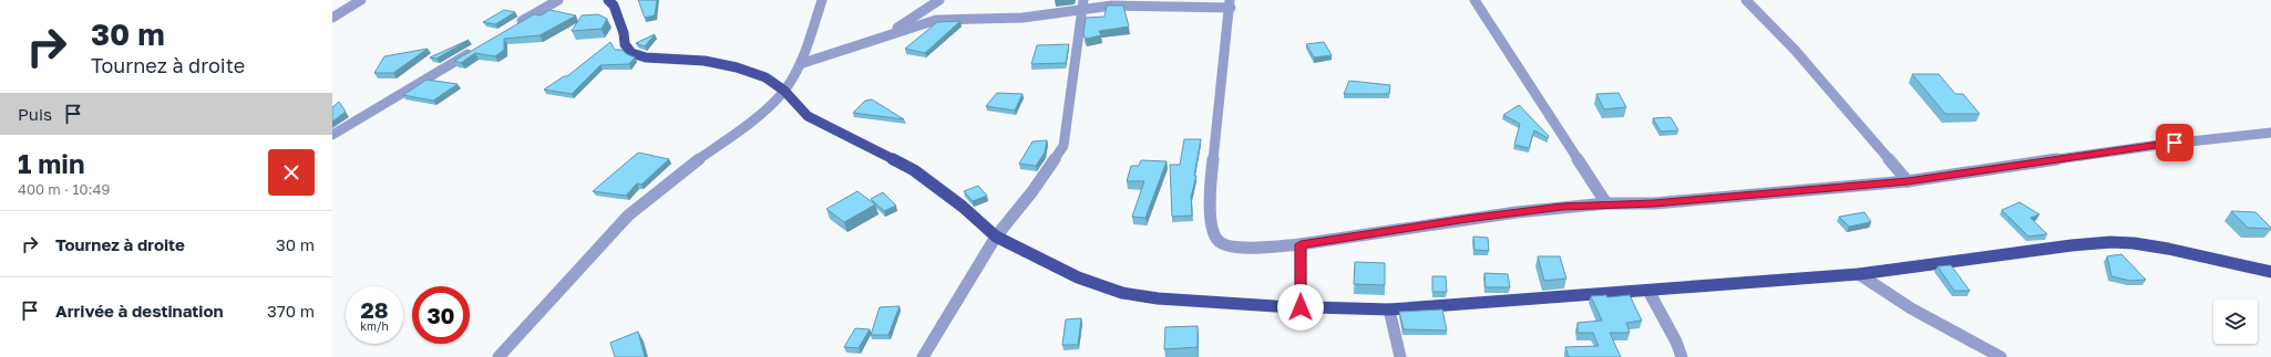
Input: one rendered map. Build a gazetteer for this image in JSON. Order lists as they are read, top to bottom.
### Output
{
  "page": {
    "turn": ["30 m", "Tournez à droite"],
    "then": "Puis",
    "heading": ["1 min", "400 m · 10:49"],
    "list": [
      {
        "name": "Tournez à droite",
        "value": "30 m"
      },
      {
        "name": "Arrivée à destination",
        "value": "370 m"
      }
    ],
    "speed": "28 km/h",
    "limit": "30"
  }
}
